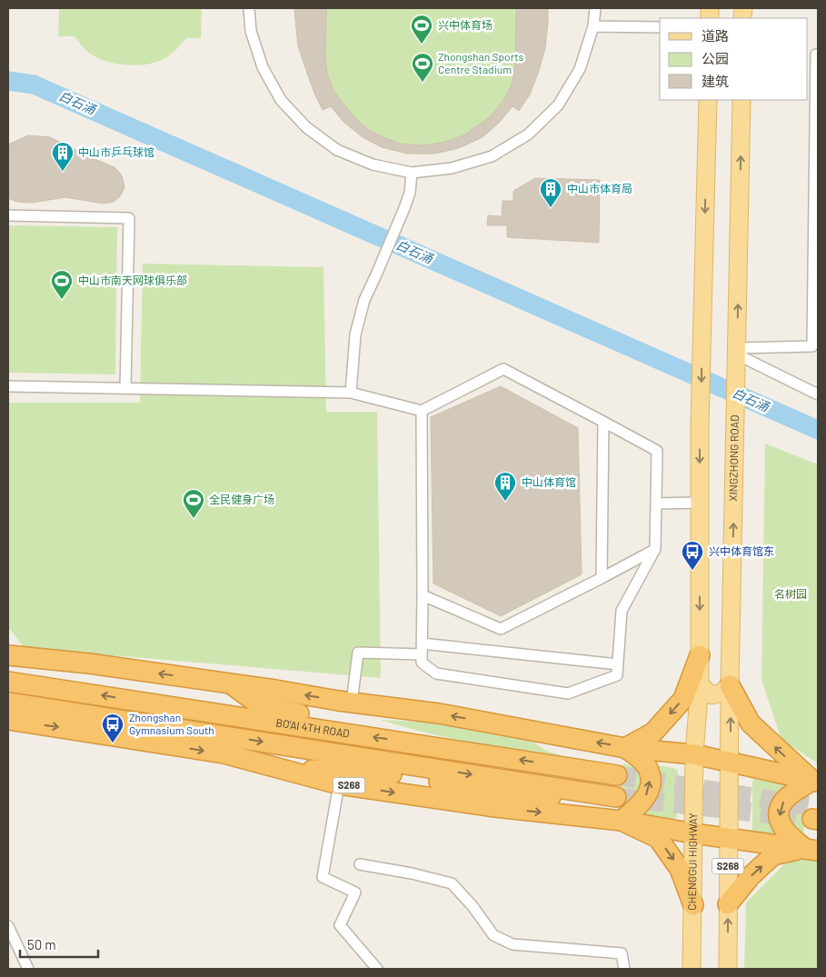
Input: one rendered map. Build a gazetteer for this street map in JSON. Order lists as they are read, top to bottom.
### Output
{
  "streets": {
    "highway": ["BO'AI 4TH ROAD", "S268"],
    "main road": ["XINGZHONG ROAD", "CHENGGUI HIGHWAY"]
  },
  "crossings": [
    ["XINGZHONG ROAD", "S268"],
    ["S268", "CHENGGUI HIGHWAY"]
  ],
  "water": ["白石涌"],
  "parks": ["名树园"],
  "places": {
    "sports": [
      "兴中体育场",
      "Zhongshan Sports Centre Stadium",
      "中山市南天网球俱乐部",
      "全民健身广场"
    ],
    "building": ["中山市乒乓球馆", "中山市体育局", "中山体育馆"],
    "bus stop": ["兴中体育馆东", "Zhongshan Gymnasium South"]
  },
  "legend": ["道路", "公园", "建筑"],
  "scale_bar": "50 m"
}
